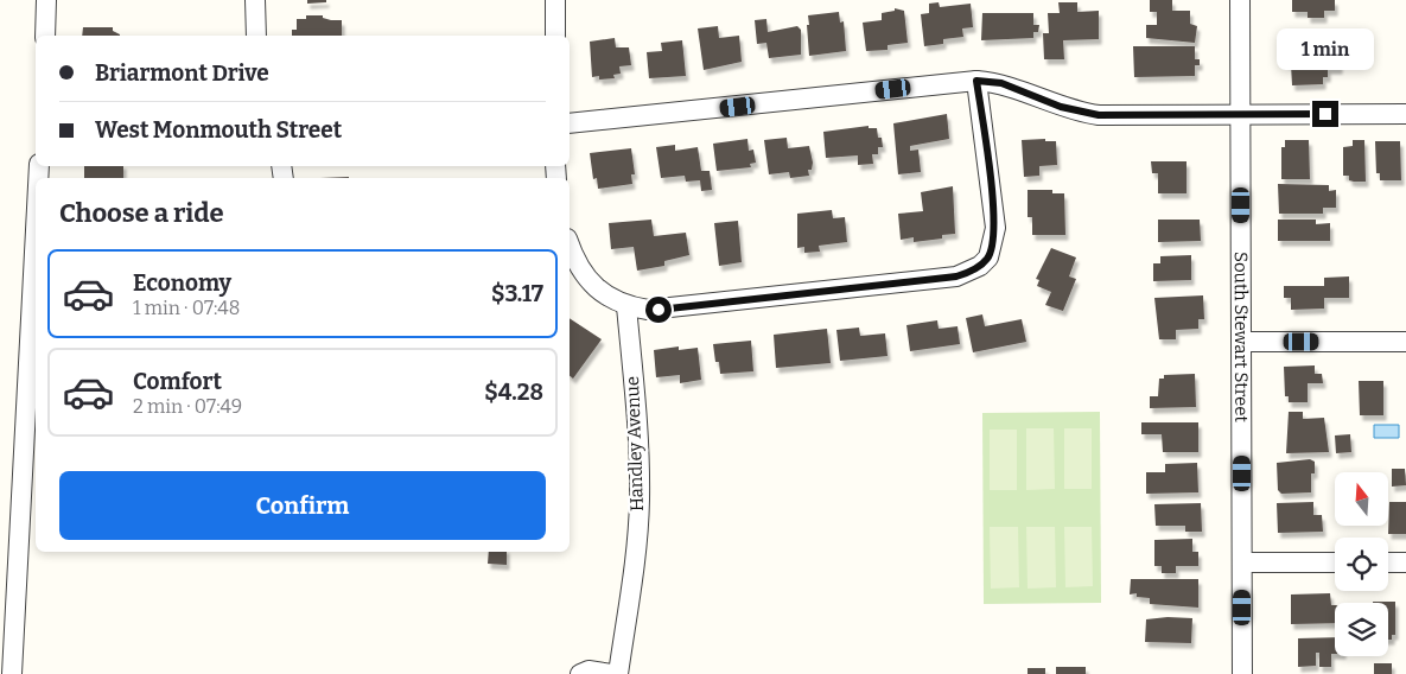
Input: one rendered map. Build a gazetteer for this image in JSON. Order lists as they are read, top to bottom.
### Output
{
  "streets": {
    "street": ["South Stewart Street", "Handley Avenue"]
  },
  "north": "top",
  "page": {
    "bubble": "1 min",
    "banner": ["Briarmont Drive", "West Monmouth Street"],
    "heading": "Choose a ride",
    "list": [
      {
        "name": "Economy",
        "note": "1 min · 07:48",
        "value": "$3.17"
      },
      {
        "name": "Comfort",
        "note": "2 min · 07:49",
        "value": "$4.28"
      }
    ],
    "buttons": "Confirm"
  }
}
